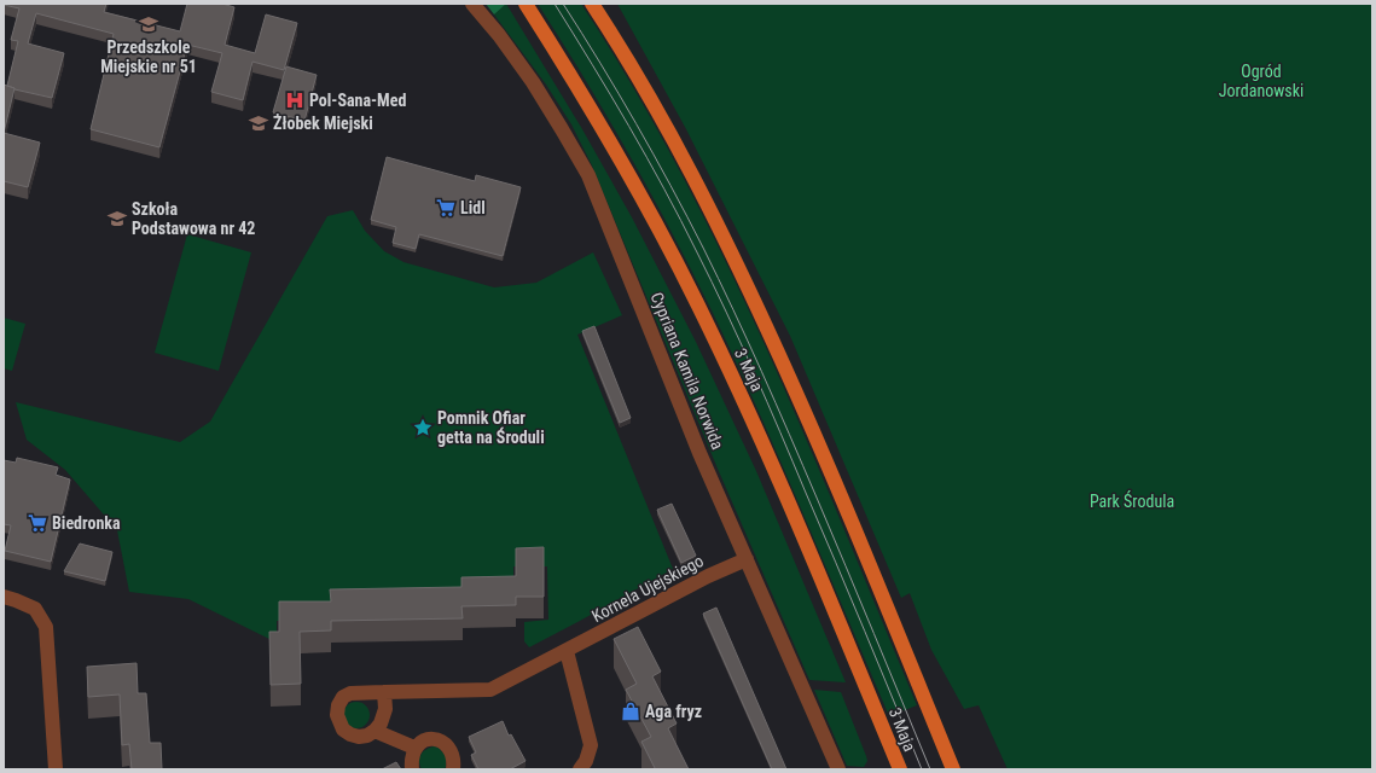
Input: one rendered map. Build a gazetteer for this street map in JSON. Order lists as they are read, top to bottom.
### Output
{
  "streets": {
    "main road": ["3 Maja"],
    "street": ["Cypriana Kamila Norwida", "Kornela Ujejskiego"]
  },
  "crossings": [
    ["Cypriana Kamila Norwida", "Kornela Ujejskiego"]
  ],
  "parks": ["Ogród Jordanowski", "Park Środula"],
  "places": {
    "school or university": ["Przedszkole Miejskie nr 51", "Żłobek Miejski", "Szkoła Podstawowa nr 42"],
    "hospital": ["Pol-Sana-Med"],
    "supermarket": ["Lidl", "Biedronka"],
    "place": ["Pomnik Ofiar getta na Środuli"],
    "shop": ["Aga fryz"]
  }
}
